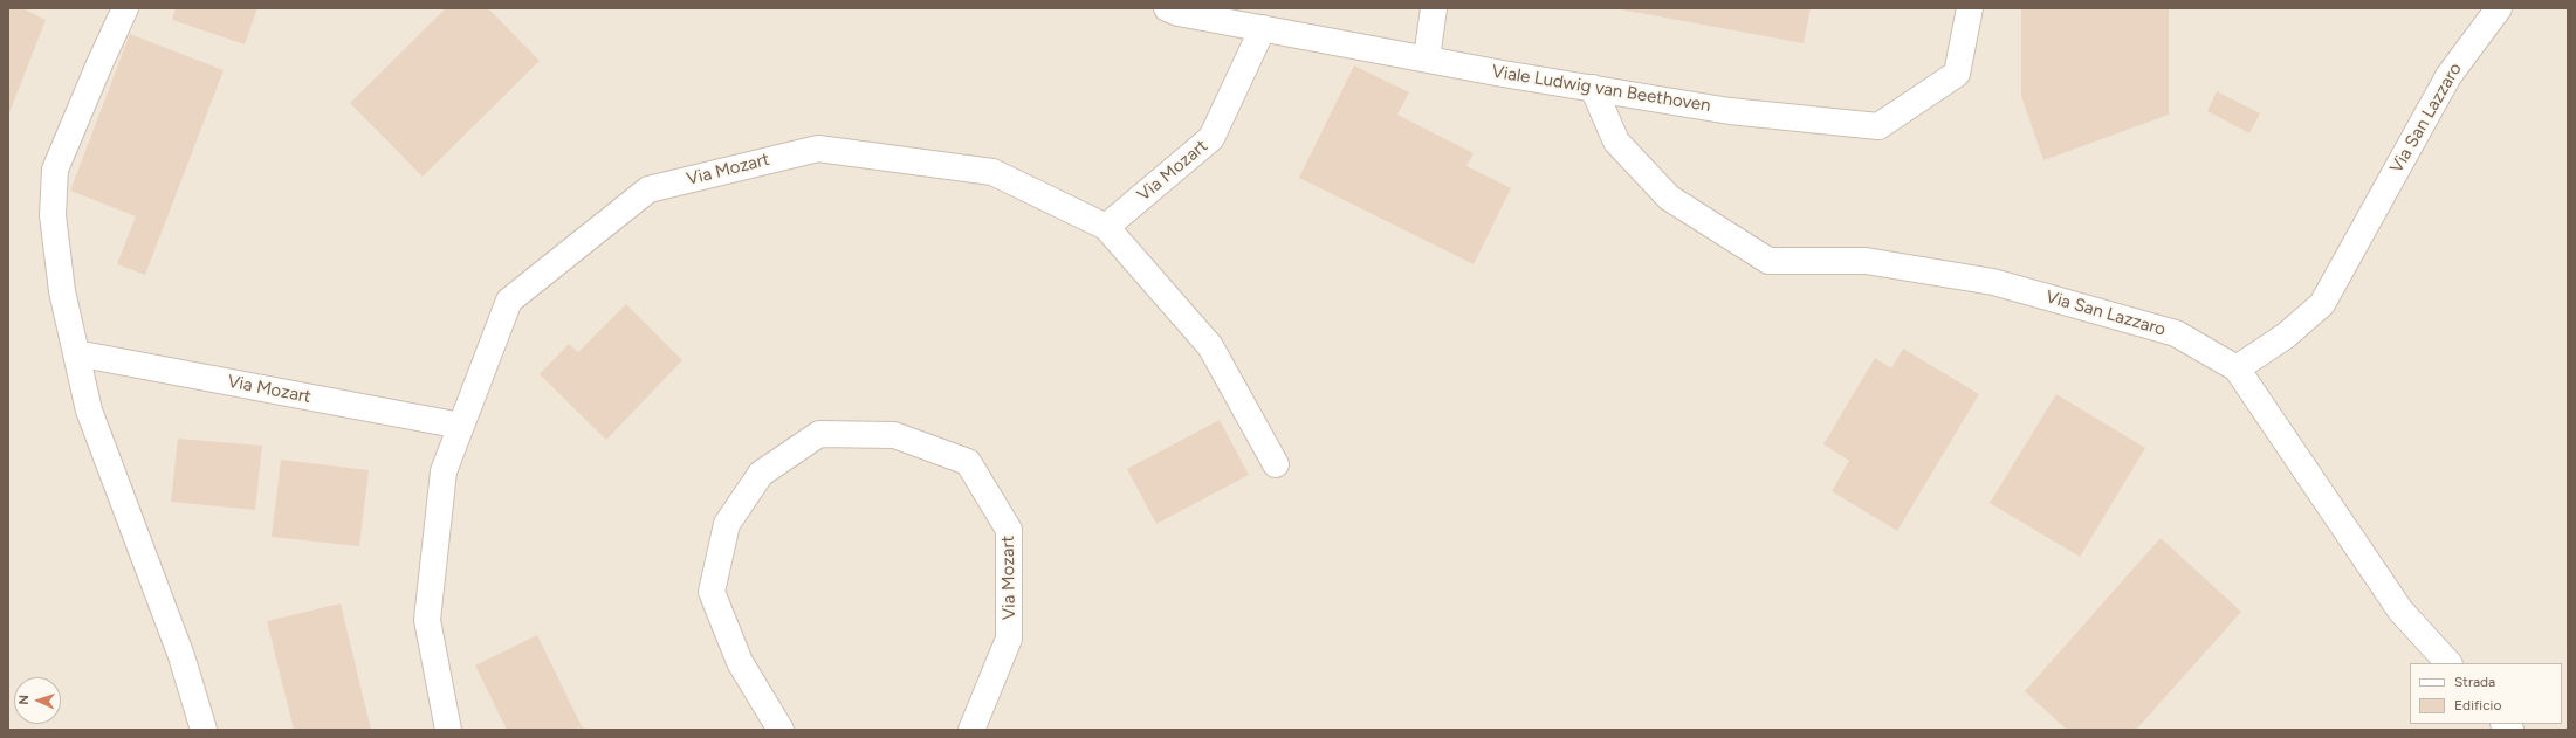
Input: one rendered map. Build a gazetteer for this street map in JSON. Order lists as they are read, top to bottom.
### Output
{
  "streets": {
    "street": ["Viale Ludwig van Beethoven", "Via San Lazzaro", "Via Mozart"]
  },
  "crossings": [
    ["Viale Ludwig van Beethoven", "Via San Lazzaro"],
    ["Viale Ludwig van Beethoven", "Via Mozart"]
  ],
  "legend": ["Strada", "Edificio"],
  "north": "left"
}
